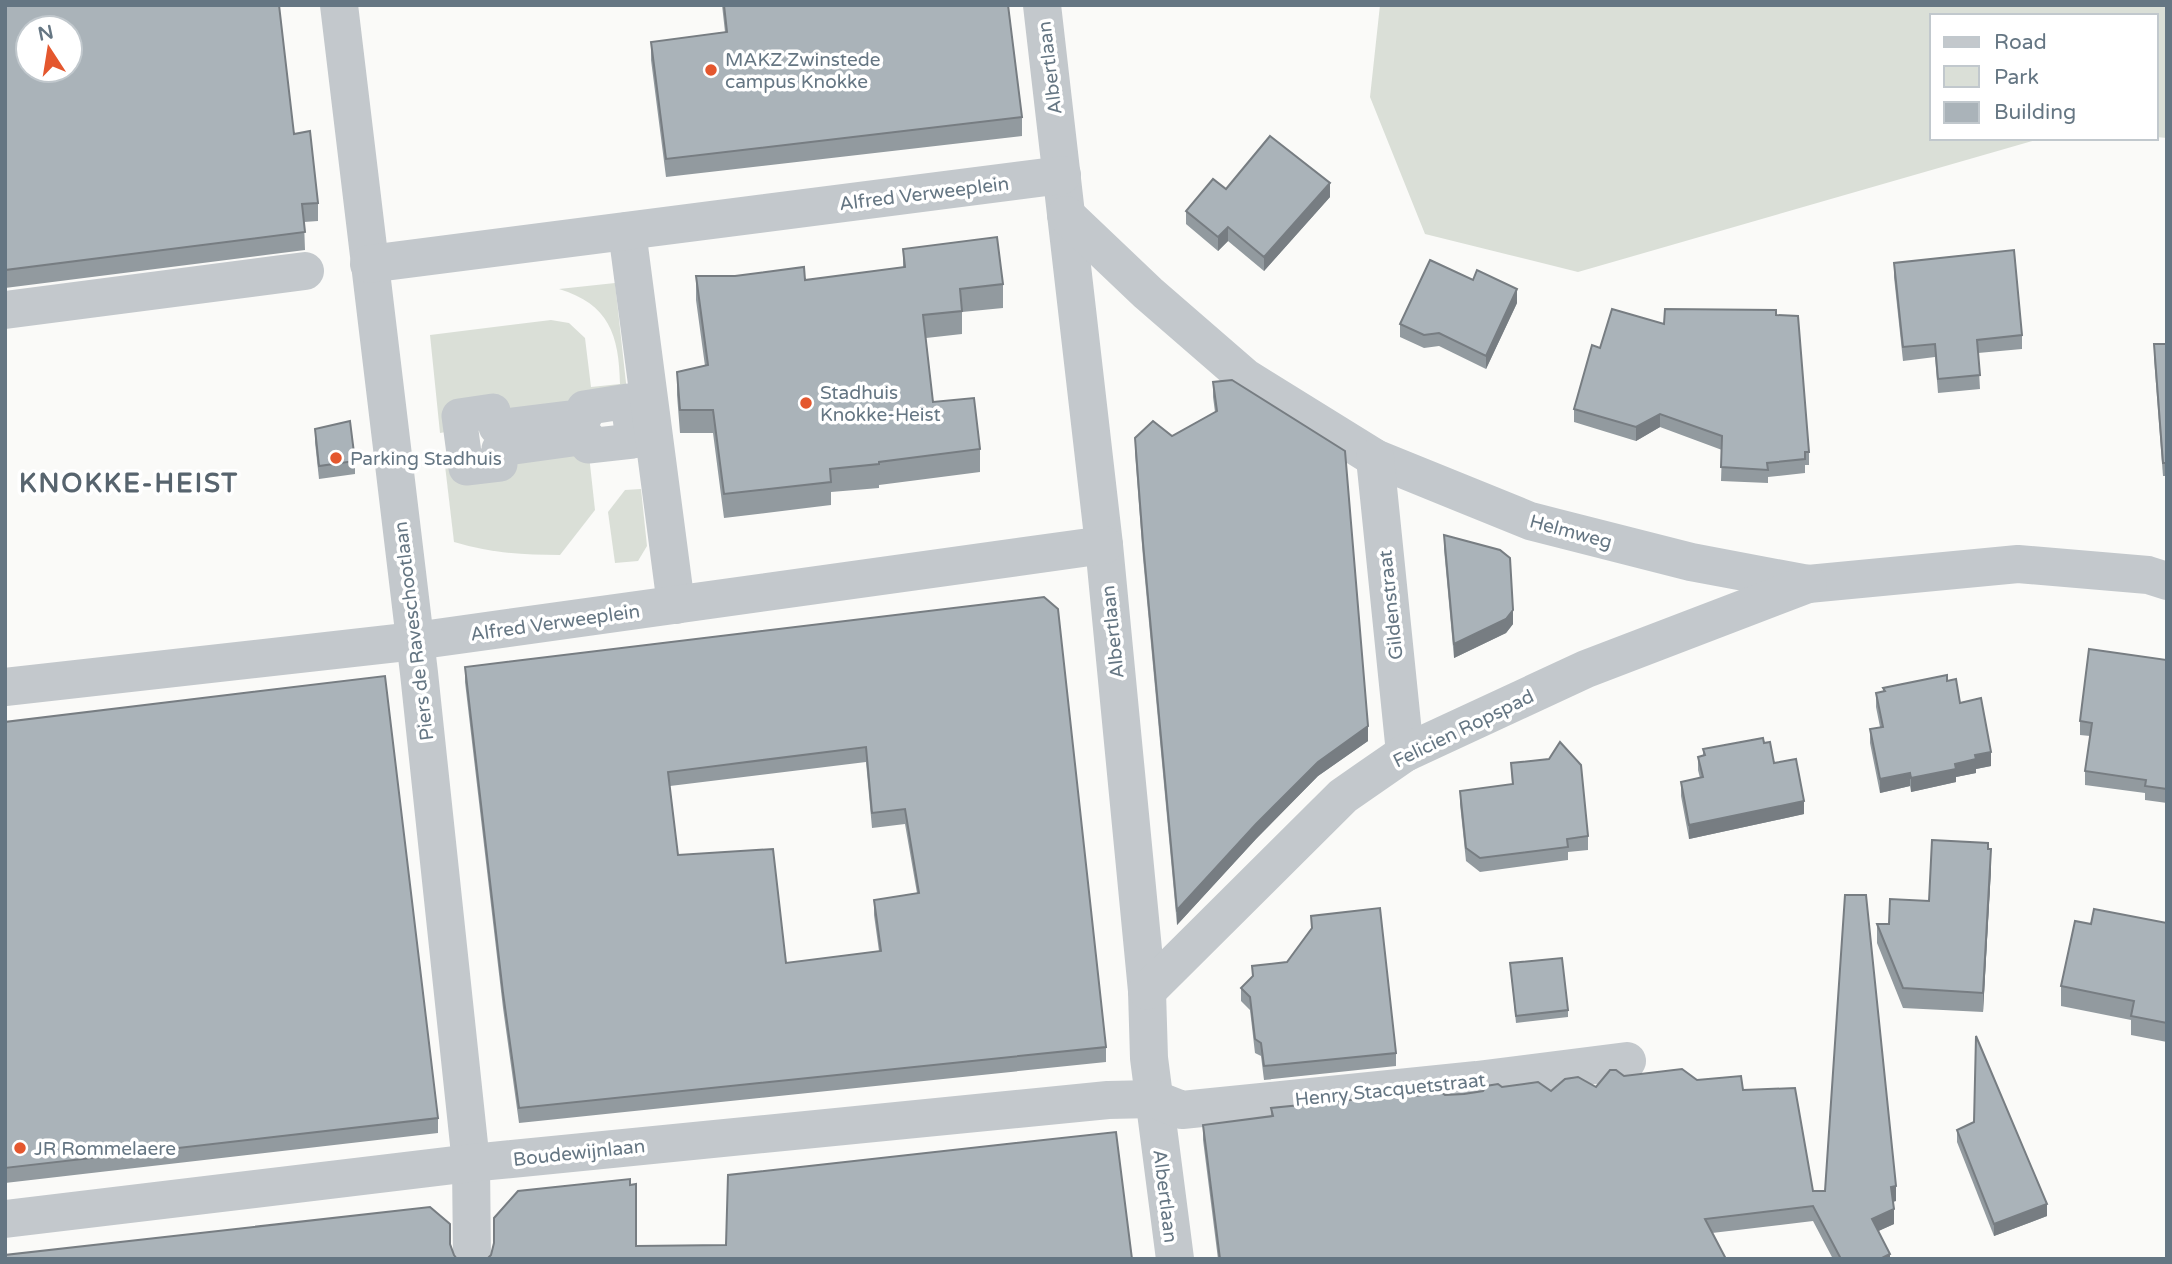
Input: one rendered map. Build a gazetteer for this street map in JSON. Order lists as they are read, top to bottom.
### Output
{
  "streets": {
    "street": [
      "Albertlaan",
      "Alfred Verweeplein",
      "Helmweg",
      "Gildenstraat",
      "Piers de Raveschootlaan",
      "Felicien Ropspad",
      "Henry Stacquetstraat",
      "Boudewijnlaan"
    ]
  },
  "crossings": [
    ["Albertlaan", "Alfred Verweeplein"],
    ["Albertlaan", "Helmweg"],
    ["Albertlaan", "Felicien Ropspad"],
    ["Albertlaan", "Henry Stacquetstraat"],
    ["Albertlaan", "Boudewijnlaan"],
    ["Alfred Verweeplein", "Piers de Raveschootlaan"],
    ["Helmweg", "Gildenstraat"],
    ["Helmweg", "Felicien Ropspad"],
    ["Gildenstraat", "Felicien Ropspad"],
    ["Piers de Raveschootlaan", "Boudewijnlaan"],
    ["Henry Stacquetstraat", "Boudewijnlaan"]
  ],
  "districts": ["KNOKKE-HEIST"],
  "places": [
    "MAKZ Zwinstede campus Knokke",
    "Stadhuis Knokke-Heist",
    "Parking Stadhuis",
    "JR Rommelaere"
  ],
  "legend": ["Road", "Park", "Building"],
  "north": "top"
}
